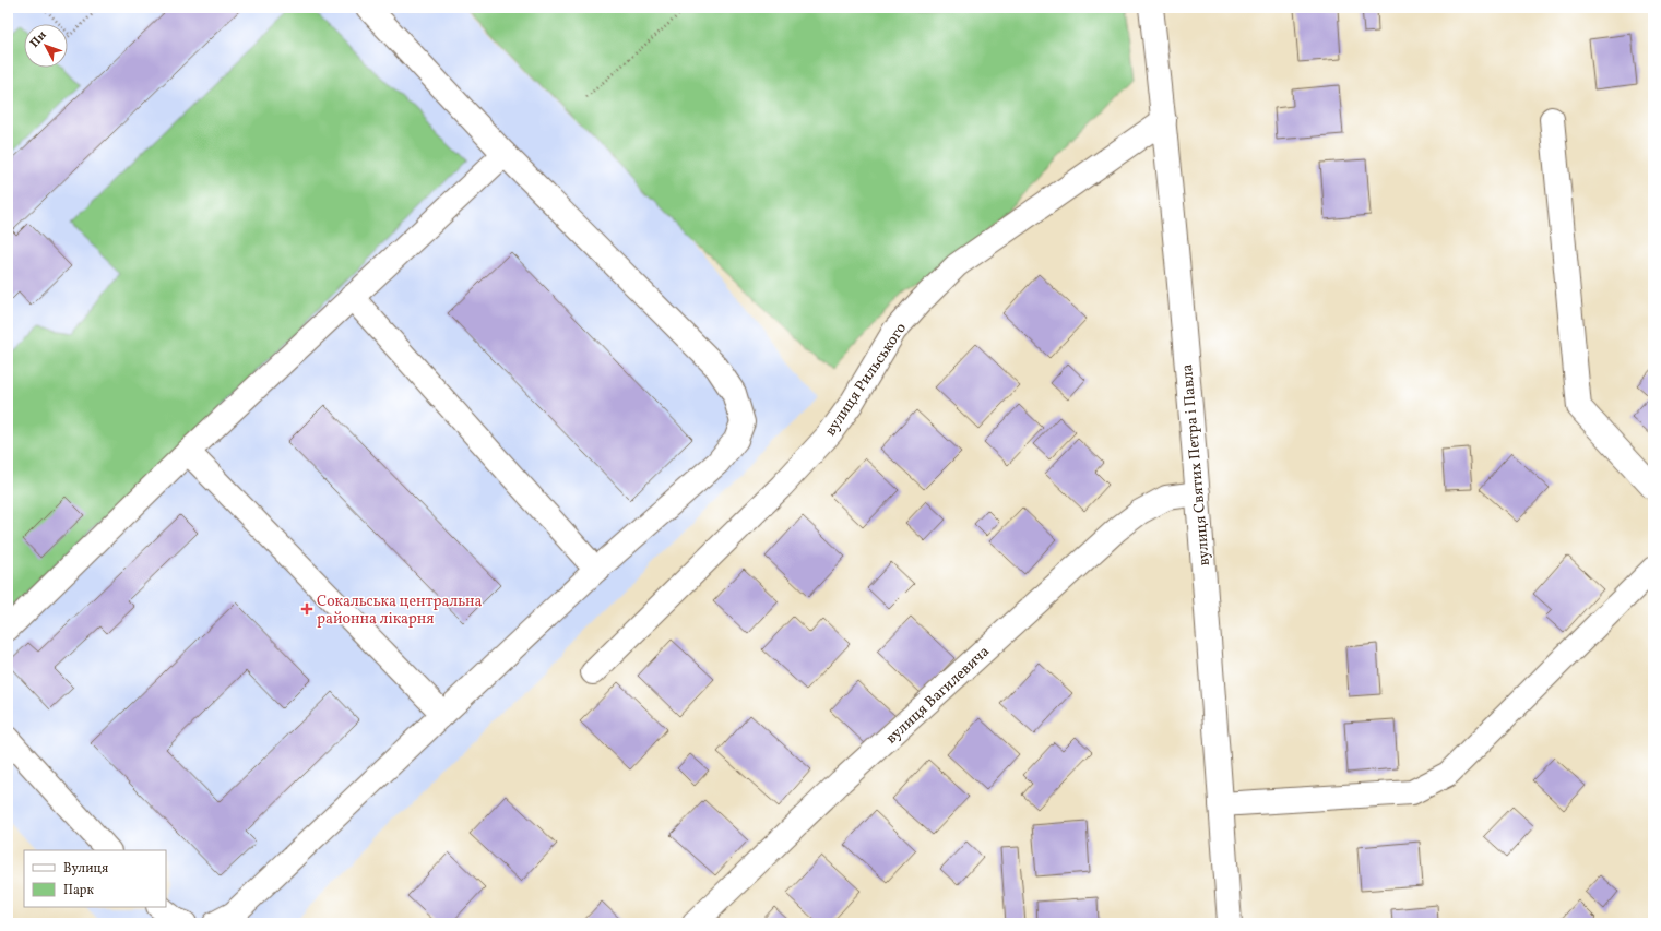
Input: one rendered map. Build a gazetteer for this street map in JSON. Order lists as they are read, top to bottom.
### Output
{
  "streets": {
    "street": ["вулиця Рильського", "вулиця Святих Петра і Павла", "вулиця Вагилевича"]
  },
  "crossings": [
    ["вулиця Рильського", "вулиця Святих Петра і Павла"],
    ["вулиця Святих Петра і Павла", "вулиця Вагилевича"]
  ],
  "places": {
    "health": ["Сокальська центральна районна лікарня"]
  },
  "legend": ["Вулиця", "Парк"],
  "north": "top left"
}
